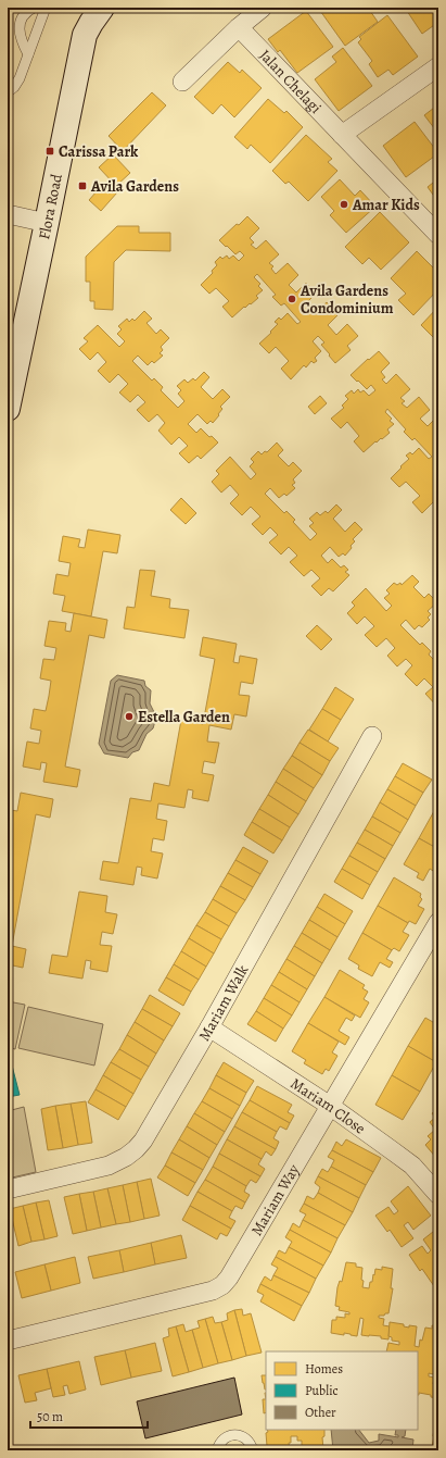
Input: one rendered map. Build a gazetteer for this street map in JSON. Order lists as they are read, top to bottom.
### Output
{
  "streets": {
    "street": [
      "Jalan Chelagi",
      "Flora Road",
      "Mariam Walk",
      "Mariam Close",
      "Mariam Way"
    ]
  },
  "crossings": [
    ["Mariam Walk", "Mariam Close"],
    ["Mariam Close", "Mariam Way"]
  ],
  "places": {
    "transit": ["Carissa Park", "Avila Gardens"],
    "other": ["Amar Kids", "Avila Gardens Condominium", "Estella Garden"]
  },
  "legend": ["Homes", "Public", "Other"],
  "scale_bar": "50 m"
}
